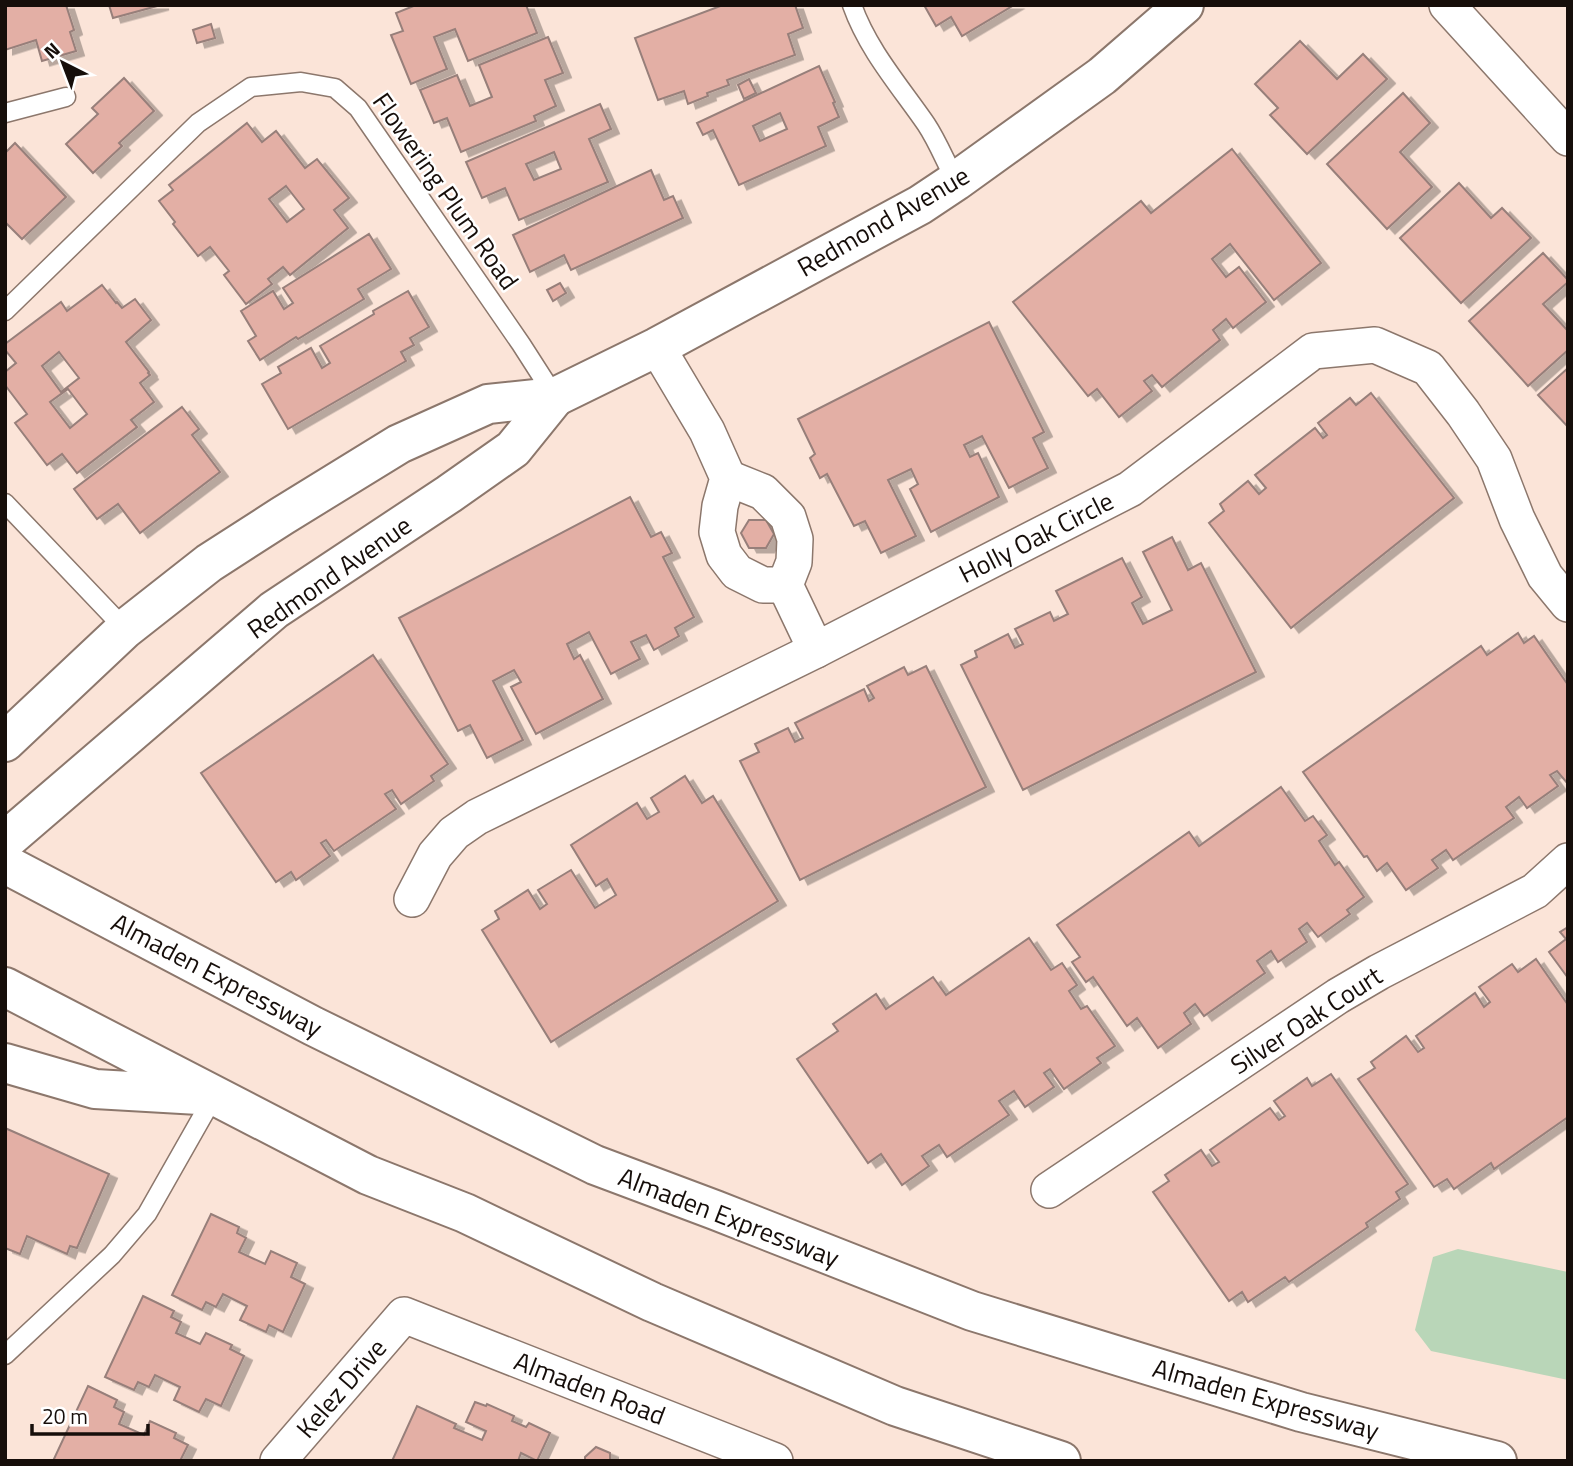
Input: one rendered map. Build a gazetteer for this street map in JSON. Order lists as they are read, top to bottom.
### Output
{
  "streets": {
    "main road": ["Redmond Avenue", "Almaden Expressway"],
    "street": [
      "Holly Oak Circle",
      "Silver Oak Court",
      "Kelez Drive",
      "Almaden Road"
    ],
    "lane": ["Flowering Plum Road"]
  },
  "crossings": [
    ["Flowering Plum Road", "Redmond Avenue"],
    ["Kelez Drive", "Almaden Road"]
  ],
  "scale_bar": "20 m",
  "north": "top left"
}
